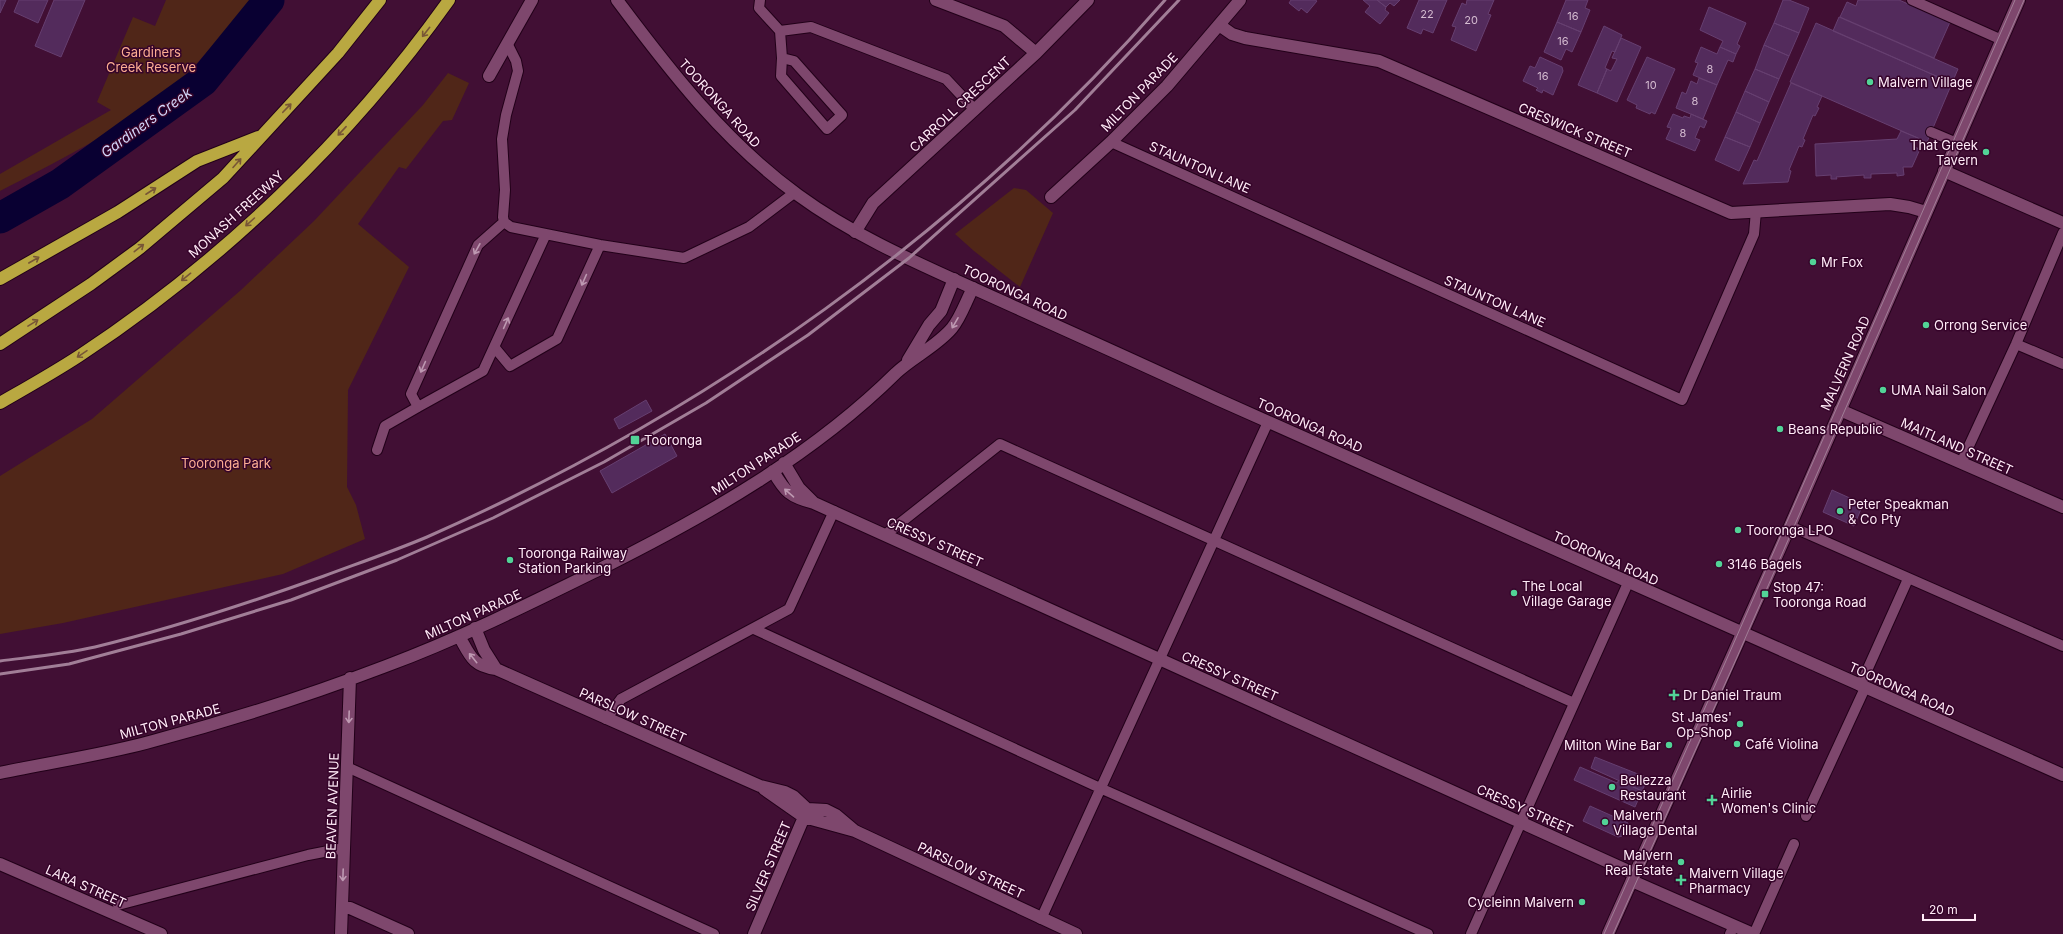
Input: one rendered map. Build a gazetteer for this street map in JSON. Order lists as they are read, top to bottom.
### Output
{
  "streets": {
    "highway": ["MONASH FREEWAY"],
    "street": [
      "MILTON PARADE",
      "TOORONGA ROAD",
      "CARROLL CRESCENT",
      "CRESWICK STREET",
      "MALVERN ROAD",
      "MAITLAND STREET",
      "CRESSY STREET",
      "PARSLOW STREET",
      "BEAVEN AVENUE",
      "SILVER STREET",
      "LARA STREET"
    ],
    "lane": ["STAUNTON LANE"]
  },
  "crossings": [
    ["MILTON PARADE", "TOORONGA ROAD"],
    ["MILTON PARADE", "CRESWICK STREET"],
    ["MILTON PARADE", "STAUNTON LANE"],
    ["MILTON PARADE", "CRESSY STREET"],
    ["MILTON PARADE", "PARSLOW STREET"],
    ["MILTON PARADE", "BEAVEN AVENUE"],
    ["TOORONGA ROAD", "CARROLL CRESCENT"],
    ["TOORONGA ROAD", "MALVERN ROAD"],
    ["CRESWICK STREET", "STAUNTON LANE"],
    ["CRESWICK STREET", "MALVERN ROAD"],
    ["MALVERN ROAD", "MAITLAND STREET"],
    ["MALVERN ROAD", "CRESSY STREET"],
    ["PARSLOW STREET", "SILVER STREET"]
  ],
  "one_way": ["BEAVEN AVENUE"],
  "water": ["Gardiners Creek"],
  "parks": ["Gardiners Creek Reserve", "Tooronga Park"],
  "places": {
    "other": [
      "Malvern Village",
      "That Greek Tavern",
      "Mr Fox",
      "Orrong Service",
      "UMA Nail Salon",
      "Beans Republic",
      "Peter Speakman & Co Pty",
      "Tooronga LPO",
      "Tooronga Railway Station Parking",
      "3146 Bagels",
      "The Local Village Garage",
      "St James' Op-Shop",
      "Café Violina",
      "Milton Wine Bar",
      "Bellezza Restaurant",
      "Malvern Village Dental",
      "Malvern Real Estate",
      "Cycleinn Malvern"
    ],
    "transit": ["Tooronga", "Stop 47: Tooronga Road"],
    "health": ["Dr Daniel Traum", "Airlie Women's Clinic", "Malvern Village Pharmacy"]
  },
  "house_numbers": [
    "22",
    "16",
    "20",
    "16",
    "8",
    "16",
    "10",
    "8",
    "8"
  ],
  "scale_bar": "20 m"
}
